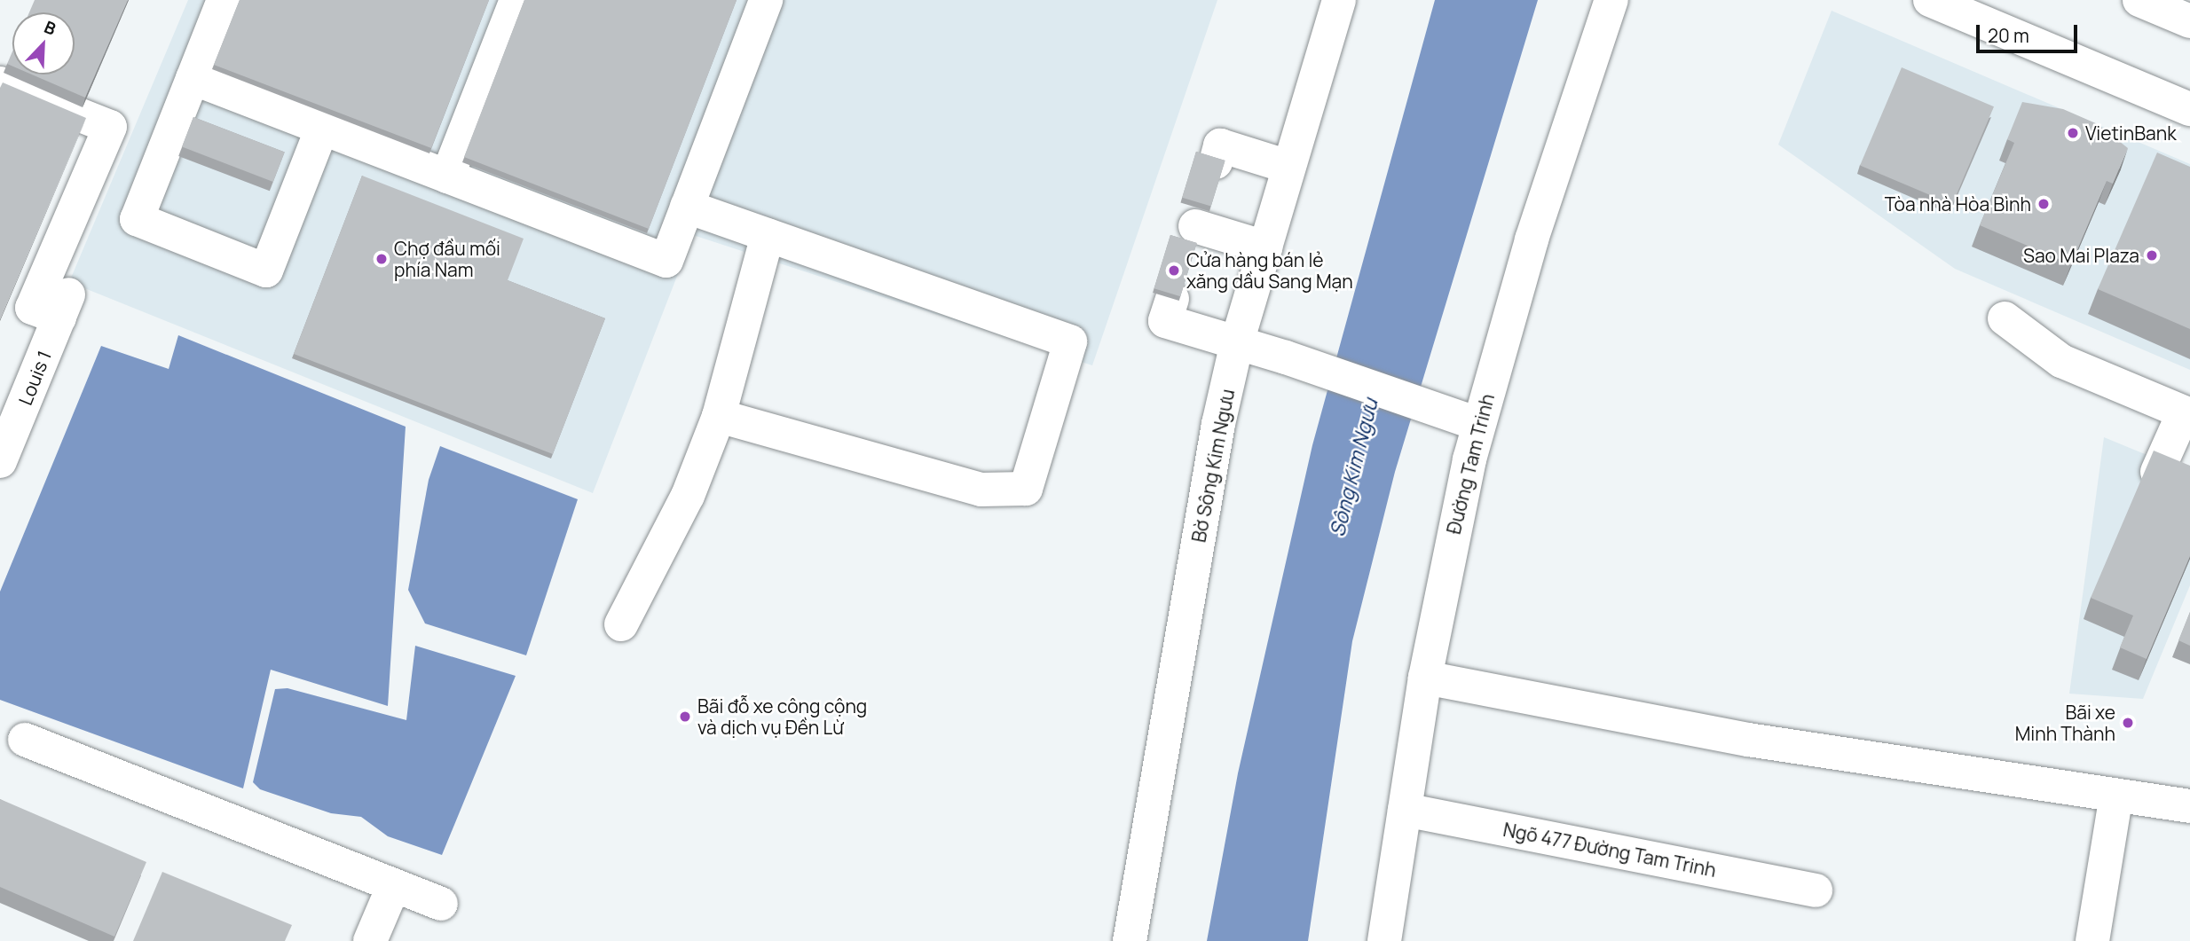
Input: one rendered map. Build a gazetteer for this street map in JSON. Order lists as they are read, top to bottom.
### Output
{
  "streets": {
    "street": [
      "Louis 1",
      "Đường Tam Trinh",
      "Bờ Sông Kim Ngưu",
      "Ngõ 477 Đường Tam Trinh"
    ]
  },
  "crossings": [
    ["Đường Tam Trinh", "Ngõ 477 Đường Tam Trinh"]
  ],
  "water": ["Sông Kim Ngưu"],
  "places": [
    "VietinBank",
    "Tòa nhà Hòa Bình",
    "Sao Mai Plaza",
    "Chợ đầu mối phía Nam",
    "Cửa hàng bán lẻ xăng dầu Sang Mạn",
    "Bãi đỗ xe công cộng và dịch vụ Đền Lừ",
    "Bãi xe Minh Thành"
  ],
  "scale_bar": "20 m",
  "north": "top right"
}
